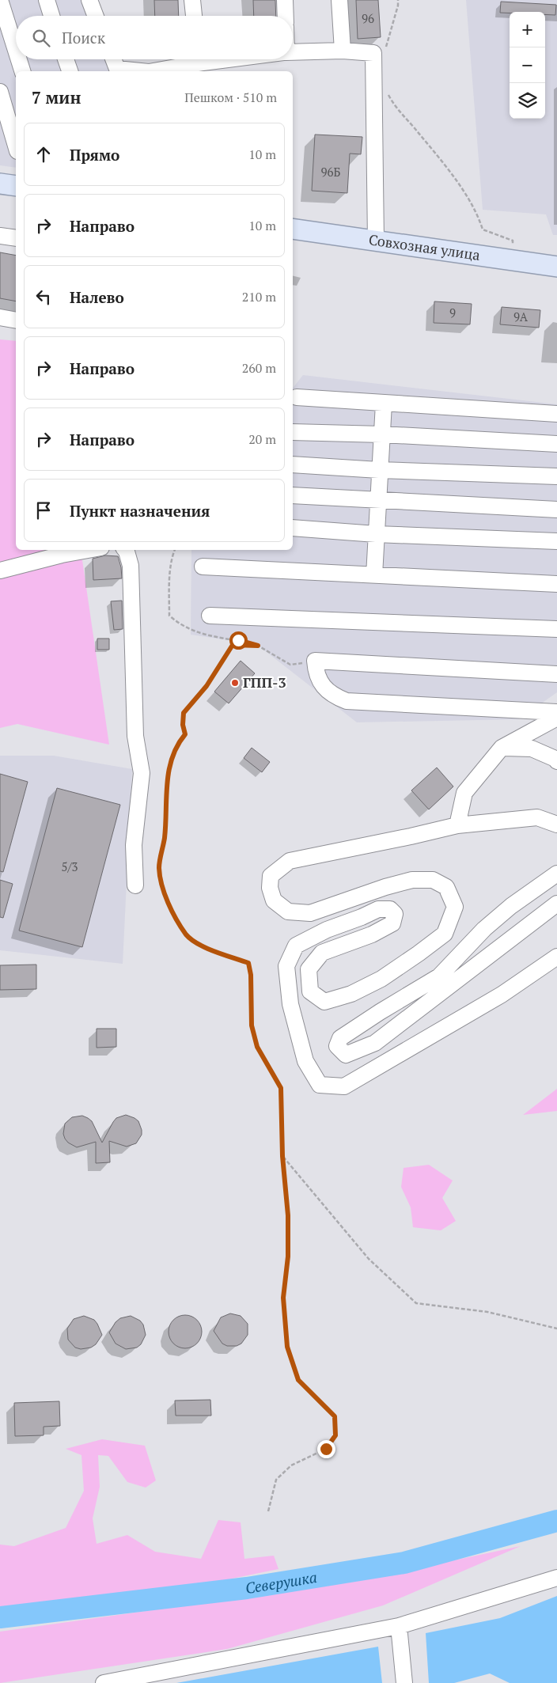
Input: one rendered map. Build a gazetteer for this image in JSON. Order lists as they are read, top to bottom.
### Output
{
  "streets": {
    "main road": ["Совхозная улица"]
  },
  "water": ["Северушка"],
  "places": ["ГПП-3"],
  "house_numbers": [
    "96",
    "96Б",
    "9",
    "9А",
    "5/3"
  ],
  "page": {
    "map_buttons": ["+", "−"],
    "search": "Поиск",
    "heading": ["7 мин", "Пешком · 510 m"],
    "list": [
      ["Прямо", "10 m"],
      ["Направо", "10 m"],
      ["Налево", "210 m"],
      ["Направо", "260 m"],
      ["Направо", "20 m"],
      "Пункт назначения"
    ]
  }
}
